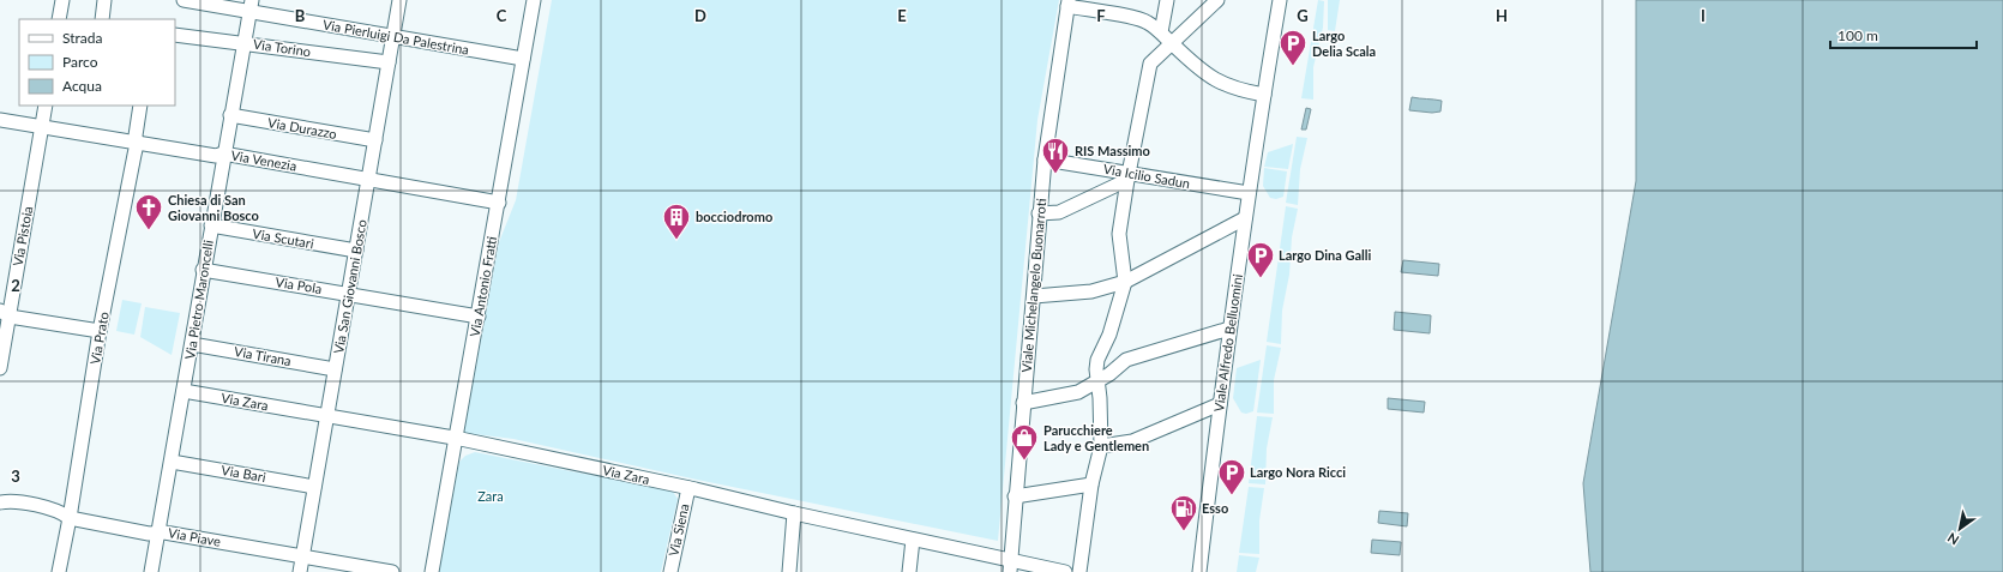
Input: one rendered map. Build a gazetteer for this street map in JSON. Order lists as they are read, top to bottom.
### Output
{
  "streets": {
    "street": [
      "Via Pierluigi Da Palestrina",
      "Via Torino",
      "Via Durazzo",
      "Via Venezia",
      "Via Icilio Sadun",
      "Via Pistoia",
      "Via Scutari",
      "Via Pola",
      "Viale Michelangelo Buonarroti",
      "Via San Giovanni Bosco",
      "Via Antonio Fratti",
      "Via Pietro Maroncelli",
      "Via Prato",
      "Viale Alfredo Belluomini",
      "Via Tirana",
      "Via Zara",
      "Via Bari",
      "Via Siena",
      "Via Piave"
    ]
  },
  "crossings": [
    ["Via Pierluigi Da Palestrina", "Via San Giovanni Bosco"],
    ["Via Pierluigi Da Palestrina", "Via Antonio Fratti"],
    ["Via Pierluigi Da Palestrina", "Via Pietro Maroncelli"],
    ["Via Torino", "Via San Giovanni Bosco"],
    ["Via Torino", "Via Pietro Maroncelli"],
    ["Via Durazzo", "Via San Giovanni Bosco"],
    ["Via Durazzo", "Via Pietro Maroncelli"],
    ["Via Venezia", "Via Pistoia"],
    ["Via Venezia", "Via San Giovanni Bosco"],
    ["Via Venezia", "Via Antonio Fratti"],
    ["Via Venezia", "Via Pietro Maroncelli"],
    ["Via Venezia", "Via Prato"],
    ["Via Icilio Sadun", "Viale Michelangelo Buonarroti"],
    ["Via Icilio Sadun", "Viale Alfredo Belluomini"],
    ["Via Scutari", "Via San Giovanni Bosco"],
    ["Via Scutari", "Via Pietro Maroncelli"],
    ["Via Pola", "Via San Giovanni Bosco"],
    ["Via Pola", "Via Antonio Fratti"],
    ["Via Pola", "Via Pietro Maroncelli"],
    ["Viale Michelangelo Buonarroti", "Via Zara"],
    ["Via San Giovanni Bosco", "Via Tirana"],
    ["Via San Giovanni Bosco", "Via Zara"],
    ["Via San Giovanni Bosco", "Via Bari"],
    ["Via San Giovanni Bosco", "Via Piave"],
    ["Via Antonio Fratti", "Via Zara"],
    ["Via Pietro Maroncelli", "Via Tirana"],
    ["Via Pietro Maroncelli", "Via Zara"],
    ["Via Pietro Maroncelli", "Via Bari"],
    ["Via Pietro Maroncelli", "Via Piave"],
    ["Via Prato", "Via Piave"],
    ["Via Zara", "Via Siena"]
  ],
  "parks": ["Zara"],
  "places": {
    "parking": ["Largo Delia Scala", "Largo Dina Galli", "Largo Nora Ricci"],
    "restaurant": ["RIS Massimo"],
    "church": ["Chiesa di San Giovanni Bosco"],
    "building": ["bocciodromo"],
    "shop": ["Parucchiere Lady e Gentlemen"],
    "fuel station": ["Esso"]
  },
  "legend": ["Strada", "Parco", "Acqua"],
  "scale_bar": "100 m",
  "north": "bottom left",
  "grid": {
    "columns": [
      "B",
      "C",
      "D",
      "E",
      "F",
      "G",
      "H",
      "I"
    ],
    "rows": ["2", "3"]
  }
}
